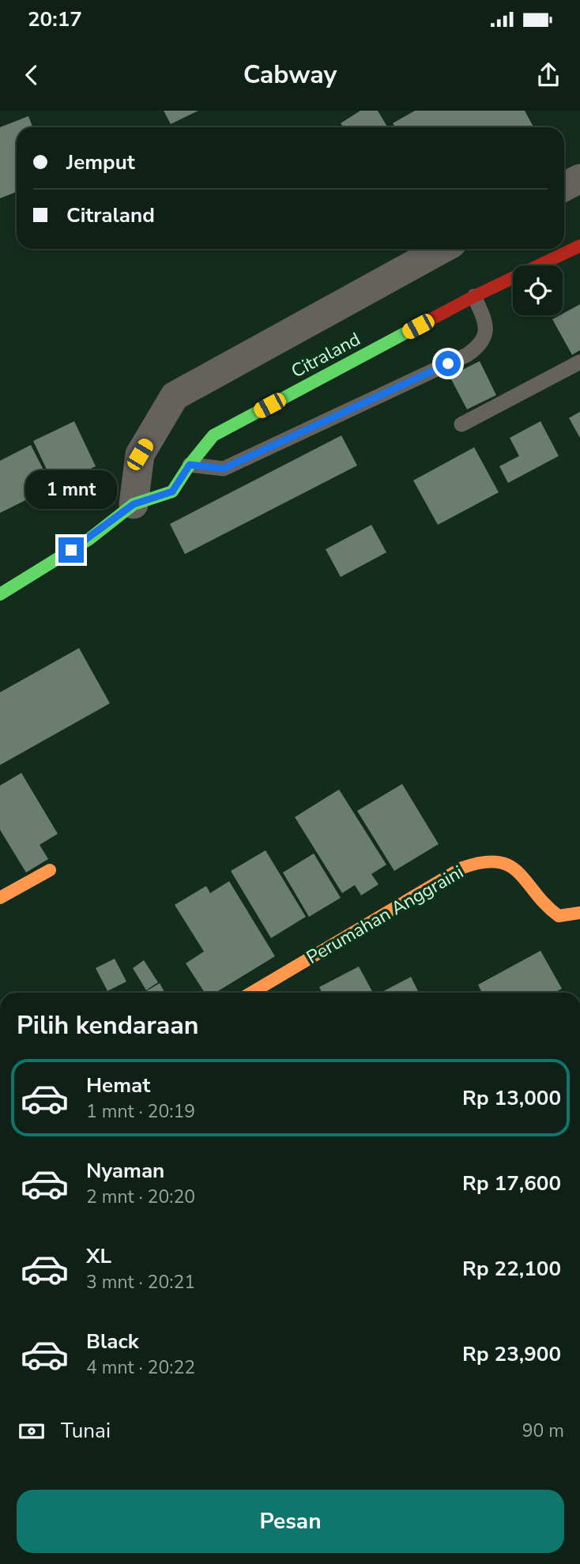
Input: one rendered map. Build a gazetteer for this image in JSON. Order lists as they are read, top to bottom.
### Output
{
  "streets": {
    "street": ["Citraland", "Perumahan Anggraini"]
  },
  "page": {
    "status": "20:17",
    "header": "Cabway",
    "banner": ["Jemput", "Citraland"],
    "bubble": "1 mnt",
    "heading": "Pilih kendaraan",
    "list": [
      {
        "name": "Hemat",
        "note": "1 mnt · 20:19",
        "value": "Rp 13,000"
      },
      {
        "name": "Nyaman",
        "note": "2 mnt · 20:20",
        "value": "Rp 17,600"
      },
      {
        "name": "XL",
        "note": "3 mnt · 20:21",
        "value": "Rp 22,100"
      },
      {
        "name": "Black",
        "note": "4 mnt · 20:22",
        "value": "Rp 23,900"
      }
    ],
    "pay": ["Tunai", "90 m"],
    "buttons": "Pesan"
  }
}
